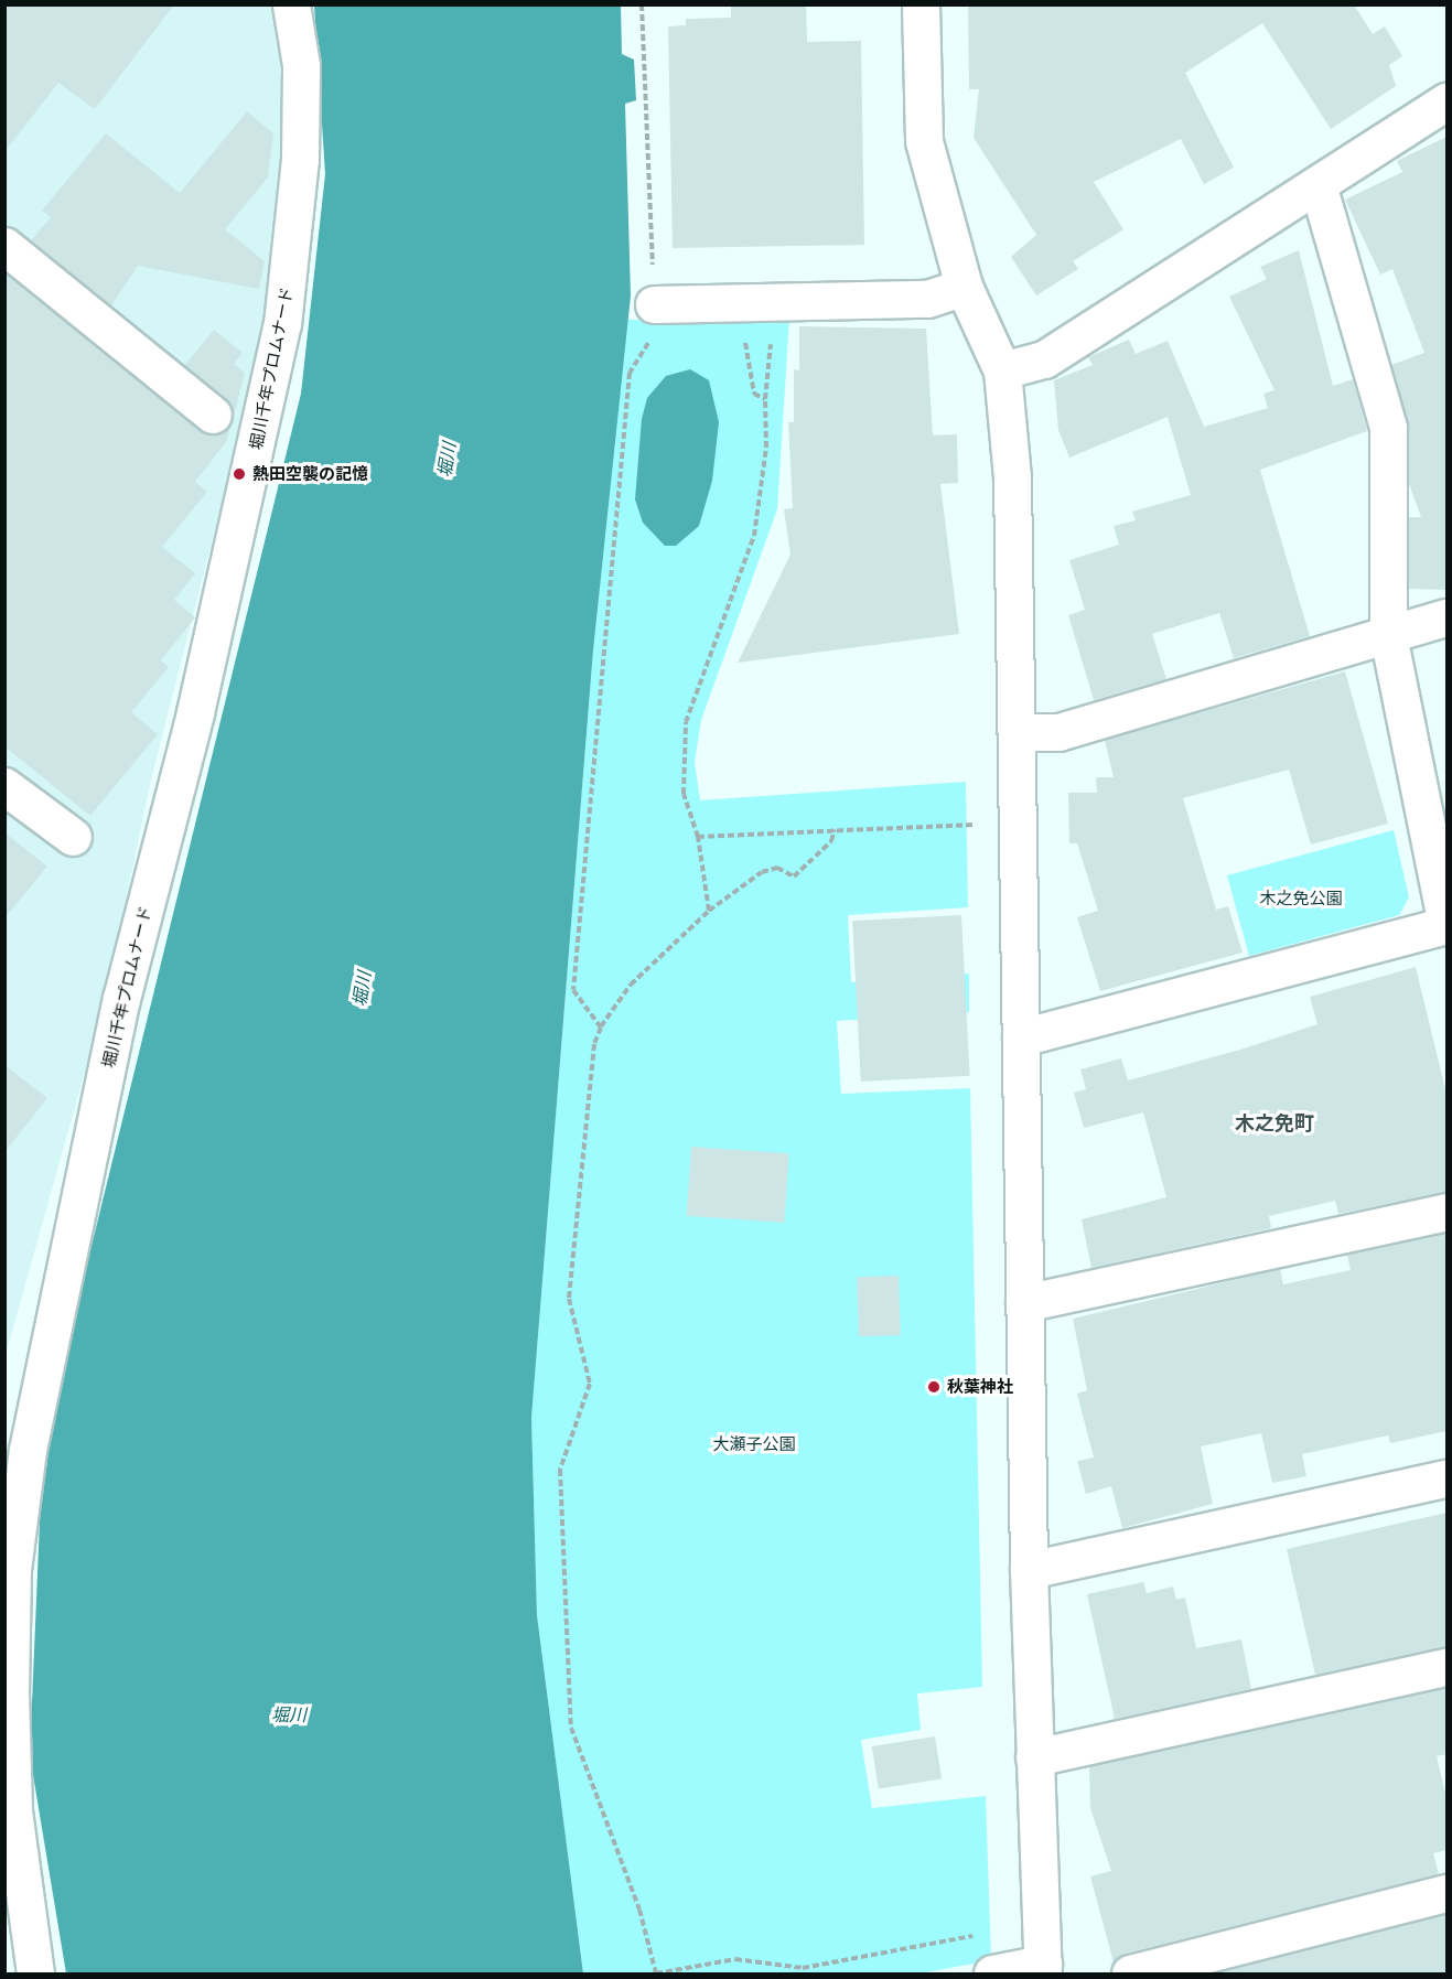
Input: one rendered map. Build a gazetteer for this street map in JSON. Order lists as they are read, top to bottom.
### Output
{
  "streets": {
    "street": ["堀川千年プロムナード"]
  },
  "districts": ["木之免町"],
  "water": ["堀川"],
  "parks": ["木之免公園", "大瀬子公園"],
  "places": ["熱田空襲の記憶", "秋葉神社"]
}
